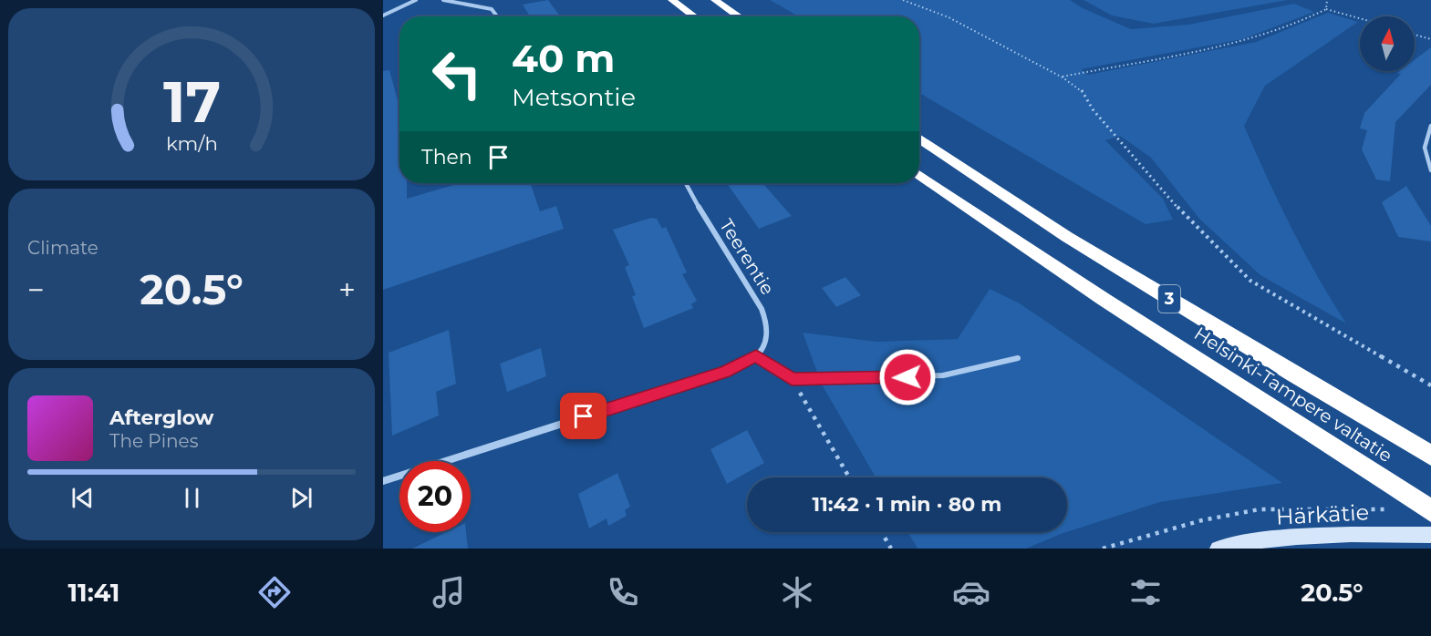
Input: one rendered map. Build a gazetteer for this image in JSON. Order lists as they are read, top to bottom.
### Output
{
  "streets": {
    "highway": ["3", "Helsinki-Tampere valtatie"],
    "main road": ["Härkätie"],
    "street": ["Teerentie"]
  },
  "north": "top",
  "page": {
    "turn": ["40 m", "Metsontie"],
    "then": "Then",
    "tile": "Climate",
    "heat": ["−", "20.5°", "+"],
    "song": ["Afterglow", "The Pines"],
    "limit": "20",
    "trip": "11:42 · 1 min · 80 m",
    "tabs": ["11:41", "20.5°"],
    "gauge": ["17", "km/h"]
  }
}
